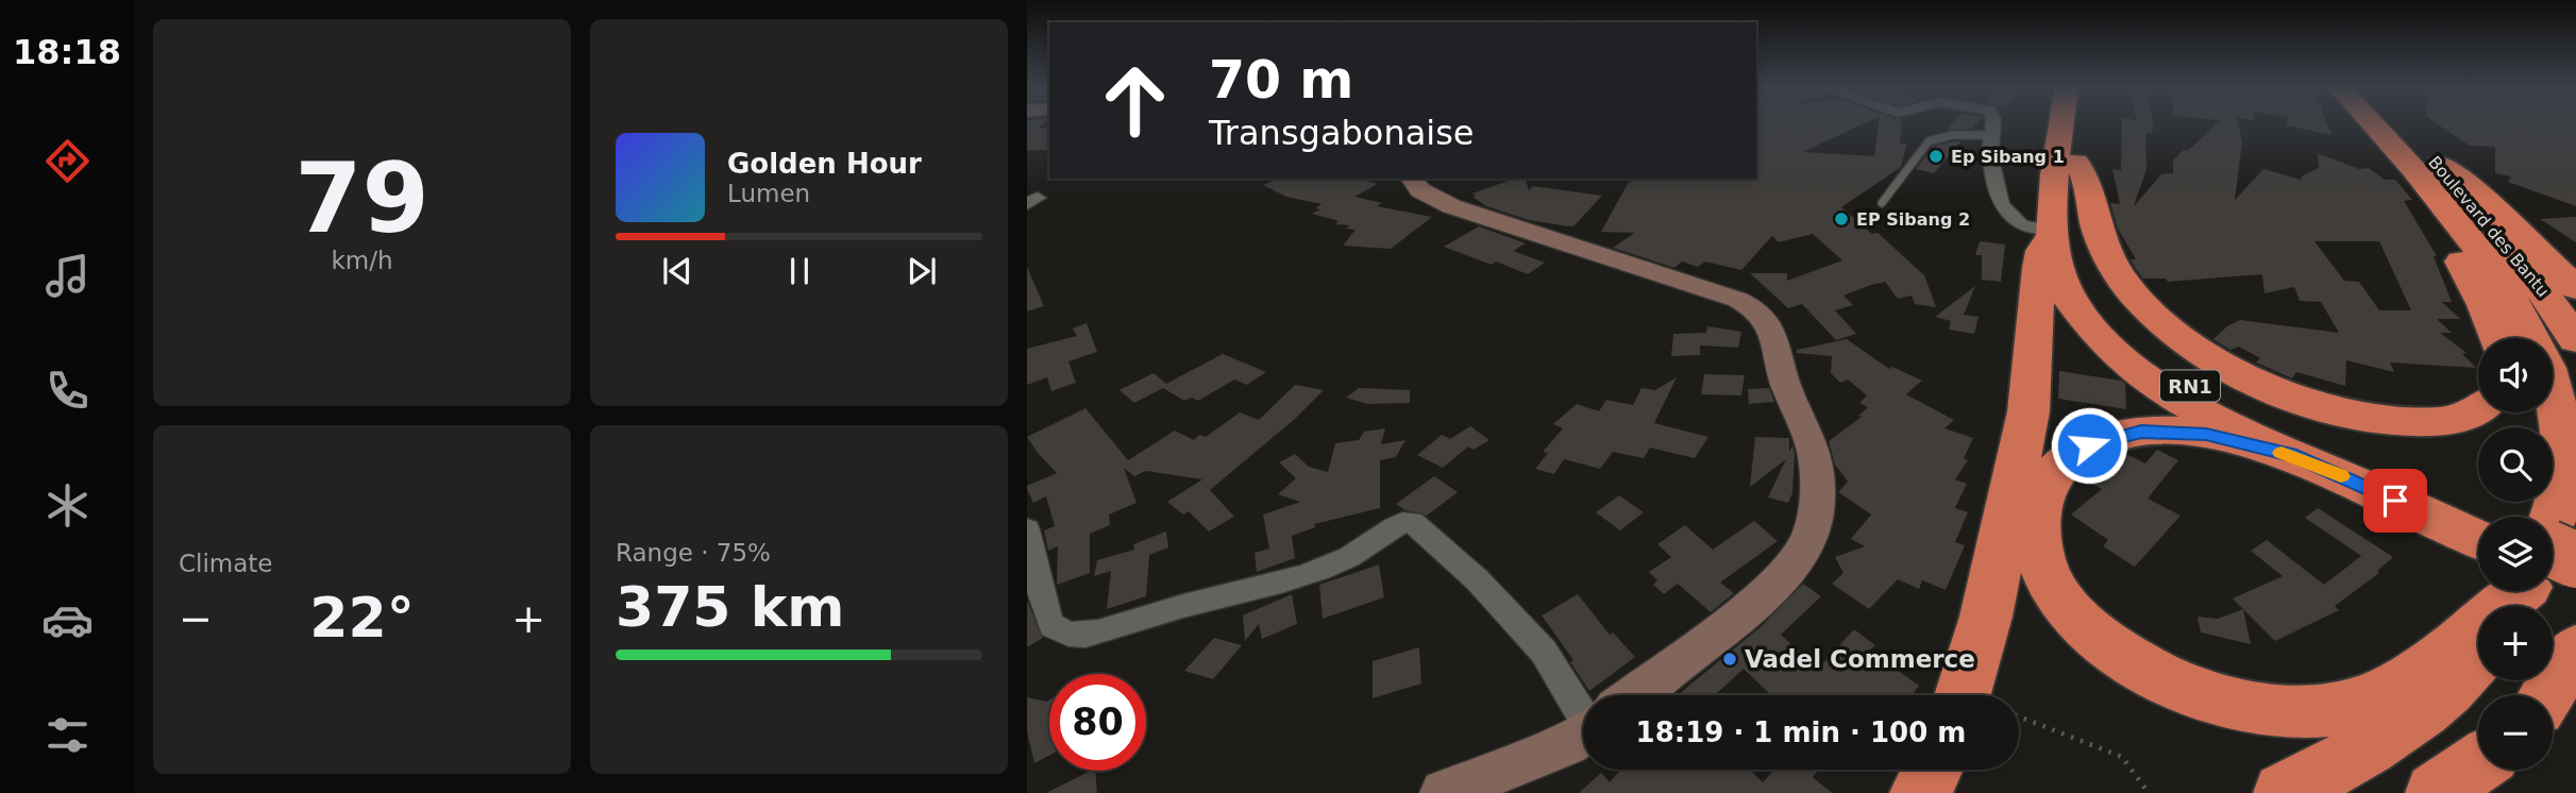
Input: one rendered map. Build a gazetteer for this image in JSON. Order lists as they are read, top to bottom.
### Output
{
  "streets": {
    "highway": ["Boulevard des Bantu", "RN1"]
  },
  "places": ["Ep Sibang 1", "EP Sibang 2", "Vadel Commerce"],
  "page": {
    "tabs": "18:18",
    "tile": [
      ["79", "km/h"],
      "Climate",
      ["Range · 75%", "375 km"]
    ],
    "turn": ["70 m", "Transgabonaise"],
    "song": ["Golden Hour", "Lumen"],
    "map_buttons": ["+", "−"],
    "heat": ["−", "22°", "+"],
    "limit": "80",
    "trip": "18:19 · 1 min · 100 m"
  }
}
